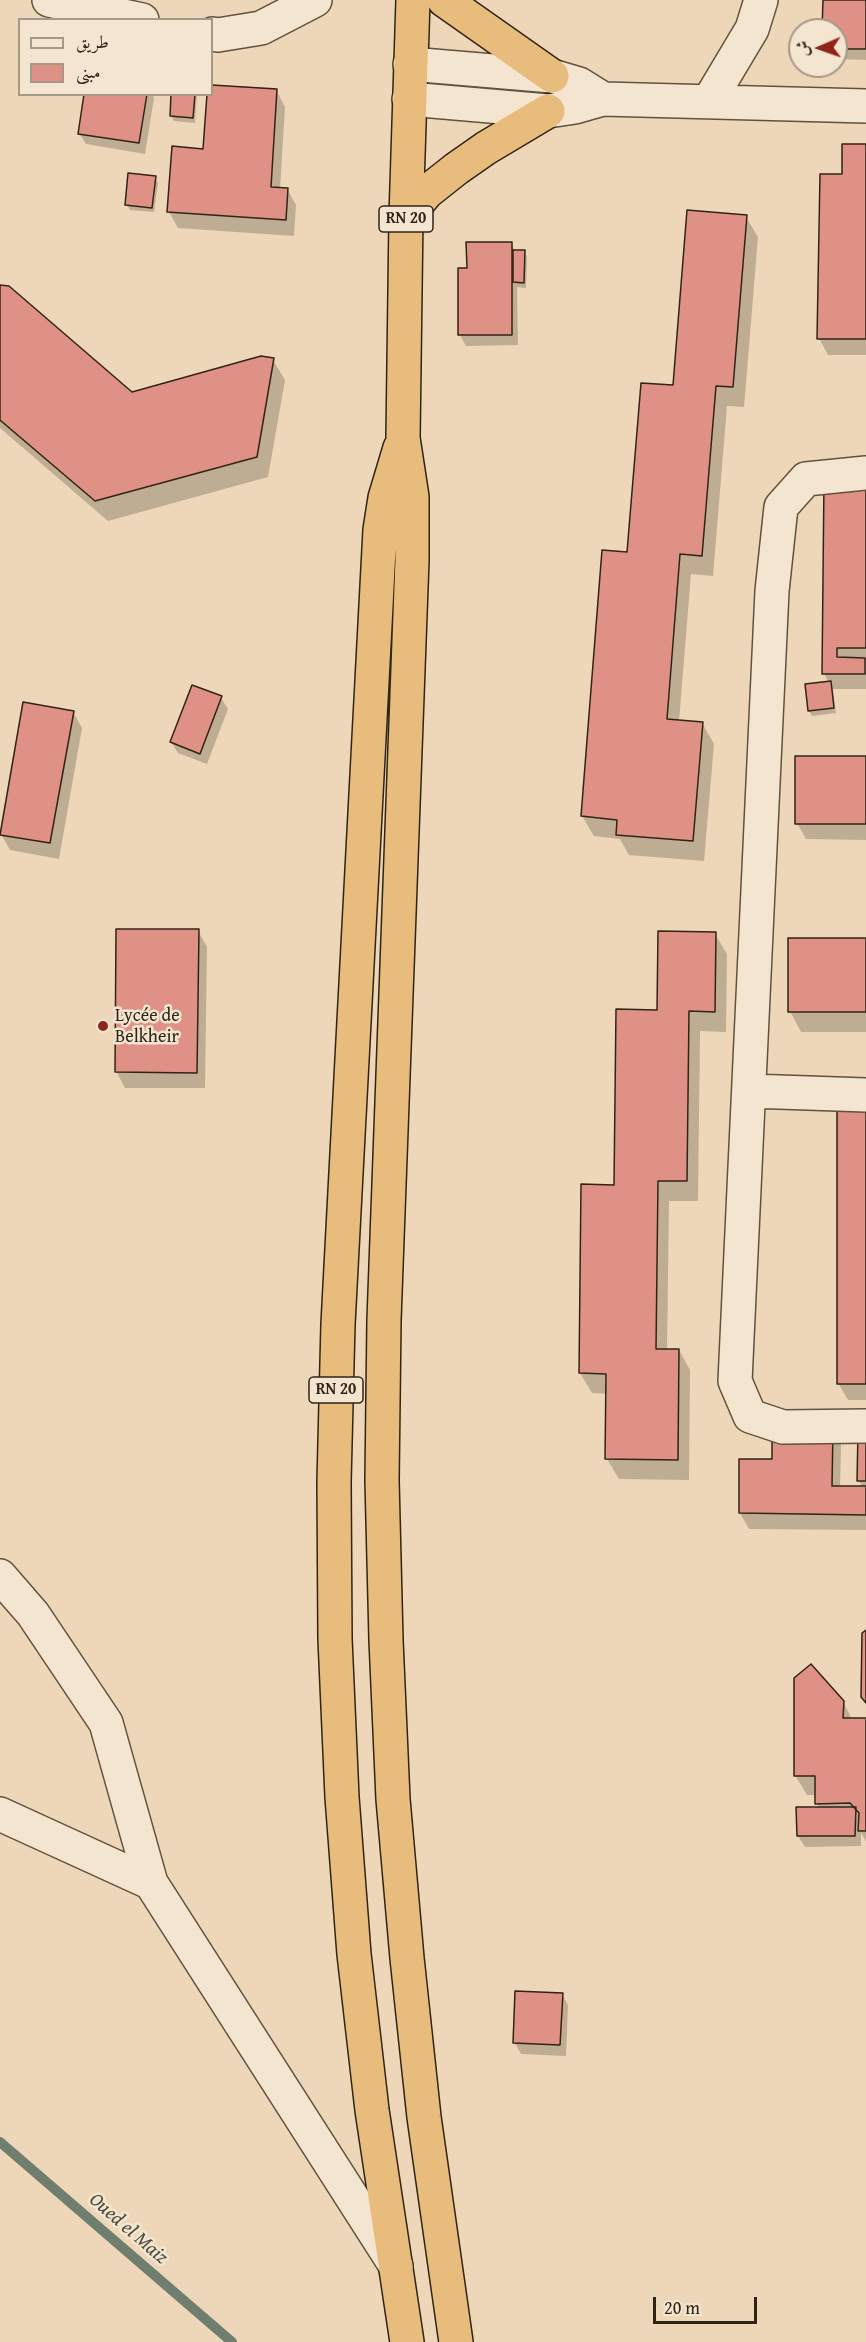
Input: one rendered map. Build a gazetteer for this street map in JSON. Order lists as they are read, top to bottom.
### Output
{
  "streets": {
    "highway": ["RN 20"]
  },
  "water": ["Oued el Maiz"],
  "places": ["Lycée de Belkheir"],
  "legend": ["طريق", "مبنى"],
  "scale_bar": "20 m",
  "north": "left"
}
